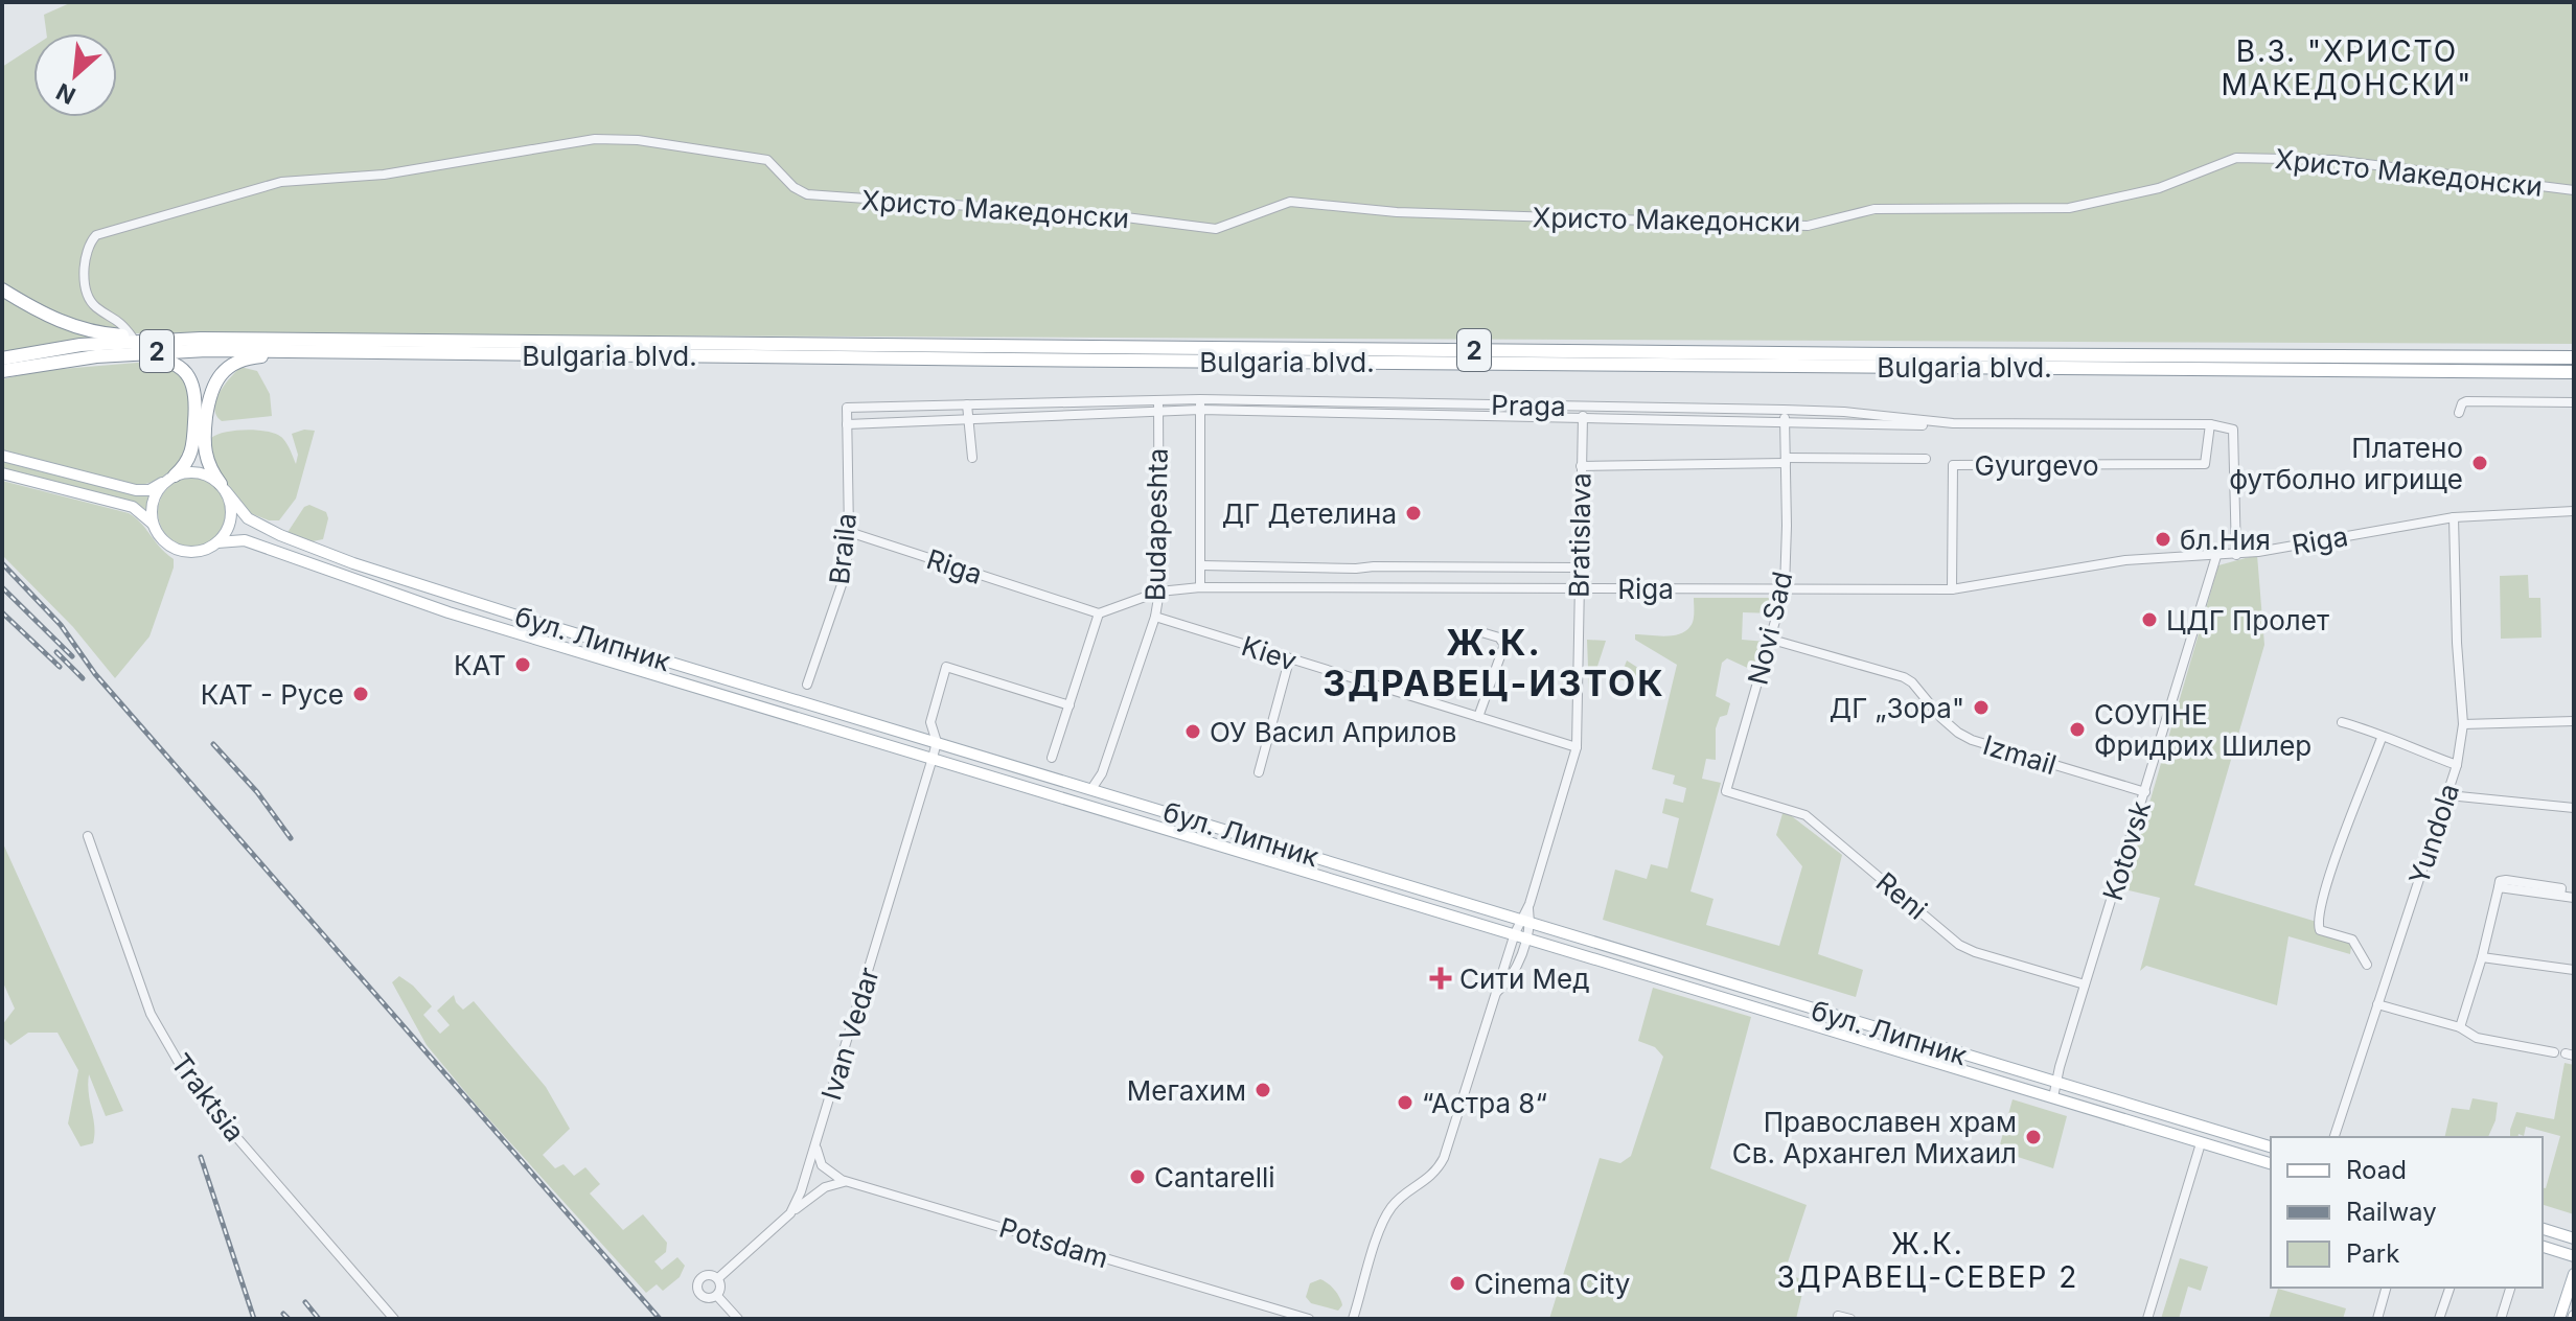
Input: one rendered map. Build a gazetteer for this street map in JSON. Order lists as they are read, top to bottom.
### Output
{
  "streets": {
    "highway": ["2", "Bulgaria blvd."],
    "main road": ["бул. Липник"],
    "street": [
      "Христо Македонски",
      "Praga",
      "Gyurgevo",
      "Budapeshta",
      "Bratislava",
      "Riga",
      "Braila",
      "Novi Sad",
      "Kiev",
      "Izmail",
      "Yundola",
      "Kotovsk",
      "Reni",
      "Ivan Vedar",
      "Traktsia",
      "Potsdam"
    ]
  },
  "crossings": [
    ["Praga", "Gyurgevo"],
    ["Praga", "Budapeshta"],
    ["Praga", "Bratislava"],
    ["Praga", "Braila"],
    ["Praga", "Novi Sad"],
    ["Gyurgevo", "Riga"],
    ["Budapeshta", "Riga"],
    ["Budapeshta", "бул. Липник"],
    ["Budapeshta", "Kiev"],
    ["Bratislava", "Riga"],
    ["Bratislava", "бул. Липник"],
    ["Bratislava", "Kiev"],
    ["Riga", "Braila"],
    ["Riga", "Novi Sad"],
    ["Riga", "Yundola"],
    ["Riga", "Kotovsk"],
    ["Novi Sad", "Izmail"],
    ["Novi Sad", "Reni"],
    ["бул. Липник", "Kotovsk"],
    ["бул. Липник", "Ivan Vedar"],
    ["Izmail", "Kotovsk"],
    ["Kotovsk", "Reni"],
    ["Ivan Vedar", "Potsdam"]
  ],
  "districts": ["В.З. \"ХРИСТО МАКЕДОНСКИ\"", "Ж.К. ЗДРАВЕЦ-ИЗТОК", "Ж.К. ЗДРАВЕЦ-СЕВЕР 2"],
  "places": {
    "other": [
      "Платено футболно игрище",
      "ДГ Детелина",
      "бл.Ния",
      "ЦДГ Пролет",
      "КАТ",
      "КАТ - Русе",
      "ДГ „Зора\"",
      "СОУПНЕ Фридрих Шилер",
      "ОУ Васил Априлов",
      "Мегахим",
      "“Астра 8“",
      "Православен храм Св. Архангел Михаил",
      "Cantarelli",
      "Cinema City"
    ],
    "health": ["Сити Мед"]
  },
  "legend": ["Road", "Railway", "Park"],
  "north": "bottom left"
}
